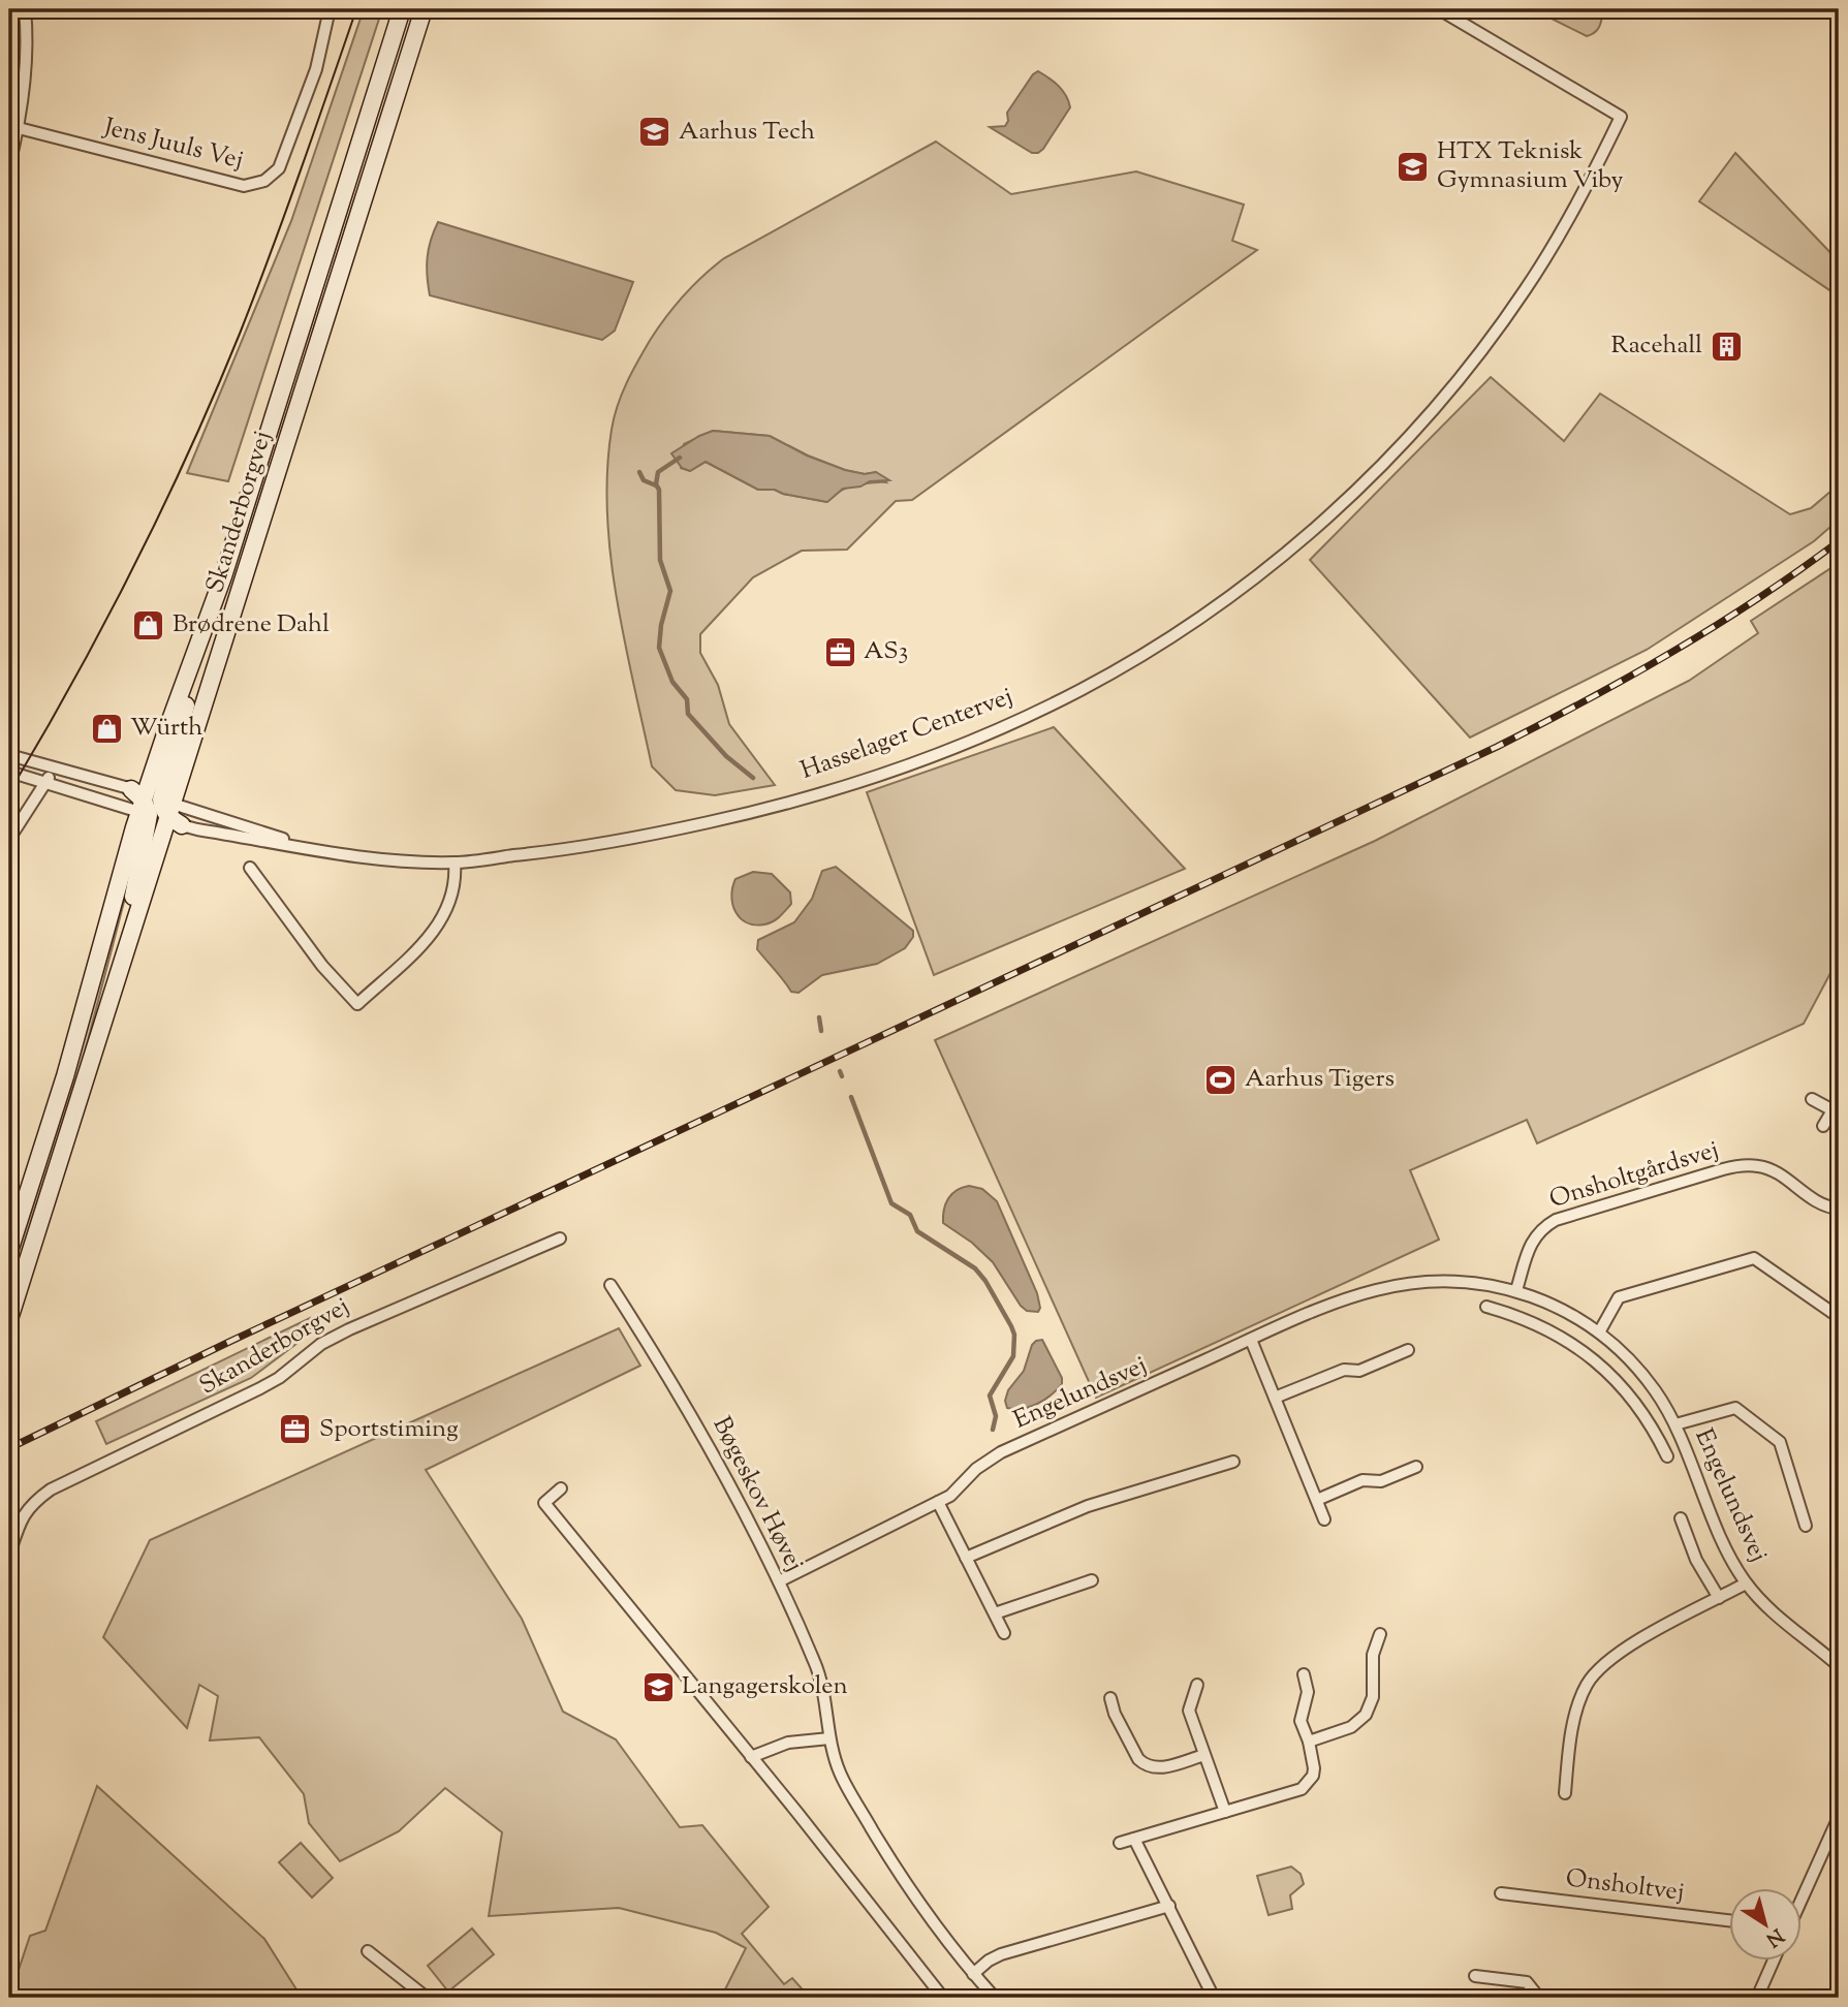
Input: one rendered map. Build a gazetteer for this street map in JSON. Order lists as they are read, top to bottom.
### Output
{
  "streets": {
    "main road": ["Skanderborgvej"],
    "street": [
      "Jens Juuls Vej",
      "Hasselager Centervej",
      "Onsholtgårdsvej",
      "Engelundsvej",
      "Bøgeskov Høvej",
      "Onsholtvej"
    ]
  },
  "crossings": [
    ["Skanderborgvej", "Hasselager Centervej"],
    ["Onsholtgårdsvej", "Engelundsvej"],
    ["Engelundsvej", "Bøgeskov Høvej"]
  ],
  "places": {
    "school or university": ["Aarhus Tech", "HTX Teknisk Gymnasium Viby", "Langagerskolen"],
    "building": ["Racehall"],
    "shop": ["Brødrene Dahl", "Würth"],
    "office": ["AS3", "Sportstiming"],
    "sports": ["Aarhus Tigers"]
  },
  "north": "bottom right"
}
